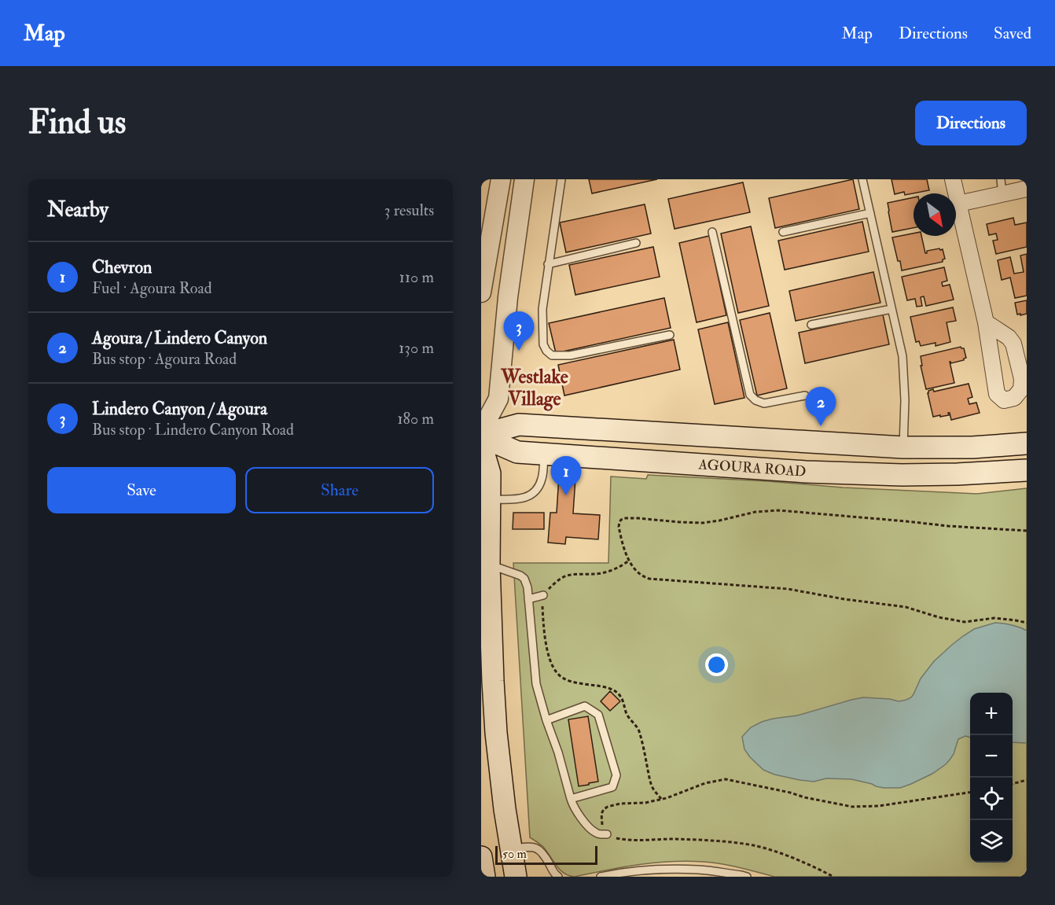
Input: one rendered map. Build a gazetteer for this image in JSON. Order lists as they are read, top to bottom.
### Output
{
  "streets": {
    "main road": ["AGOURA ROAD"]
  },
  "districts": ["Westlake Village"],
  "scale_bar": "50 m",
  "north": "bottom right",
  "page": {
    "header": "Map",
    "nav": ["Map", "Directions", "Saved"],
    "buttons": [
      "Directions",
      ["Save", "Share"]
    ],
    "title": "Find us",
    "heading": ["Nearby", "3 results"],
    "list": [
      {
        "mark": "1",
        "name": "Chevron",
        "note": "Fuel · Agoura Road",
        "value": "110 m"
      },
      {
        "mark": "2",
        "name": "Agoura / Lindero Canyon",
        "note": "Bus stop · Agoura Road",
        "value": "130 m"
      },
      {
        "mark": "3",
        "name": "Lindero Canyon / Agoura",
        "note": "Bus stop · Lindero Canyon Road",
        "value": "180 m"
      }
    ],
    "pins": ["3", "2", "1"],
    "map_buttons": ["+", "−"],
    "scale": "50 m"
  }
}
